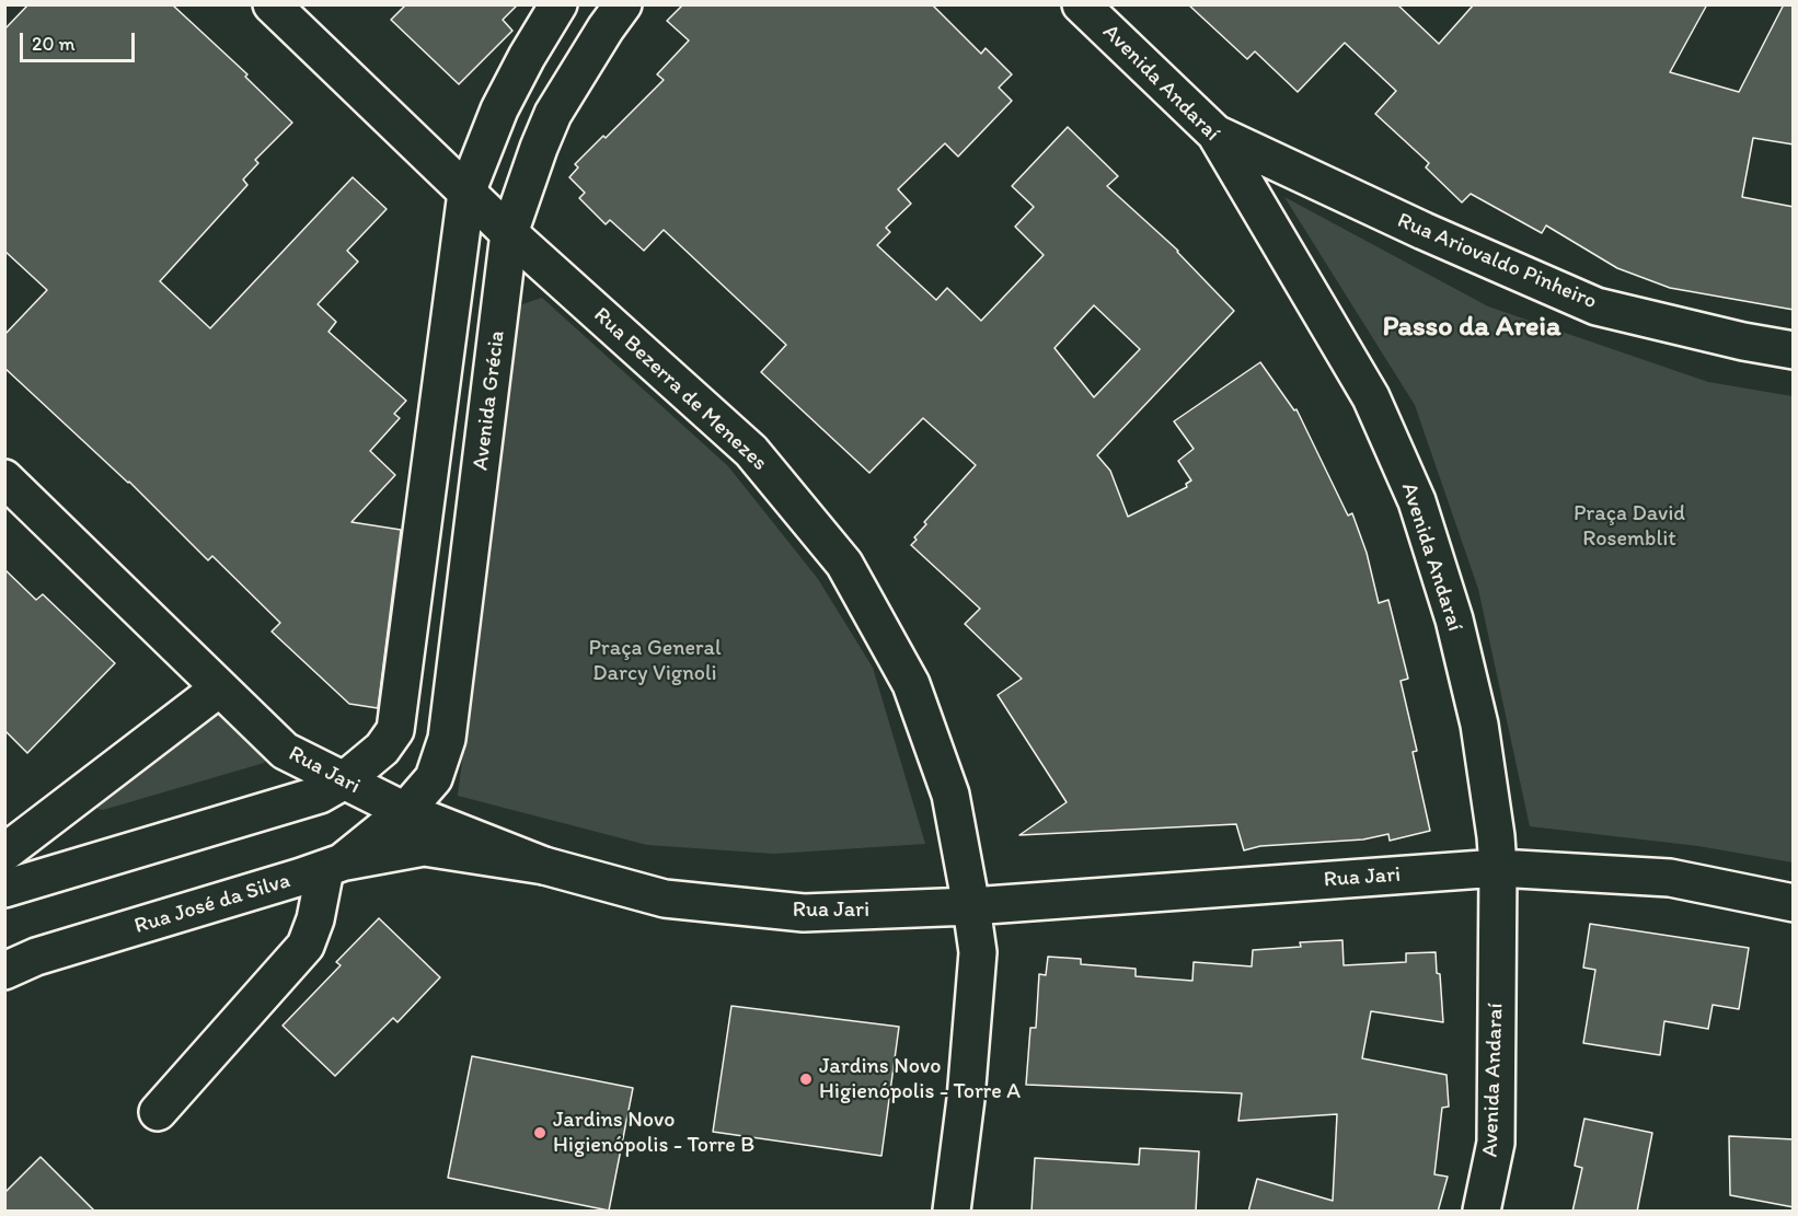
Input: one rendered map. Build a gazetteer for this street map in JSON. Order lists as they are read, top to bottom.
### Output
{
  "streets": {
    "street": [
      "Avenida Andaraí",
      "Rua Ariovaldo Pinheiro",
      "Rua Bezerra de Menezes",
      "Avenida Grécia",
      "Rua Jari",
      "Rua José da Silva"
    ]
  },
  "crossings": [
    ["Avenida Andaraí", "Rua Ariovaldo Pinheiro"],
    ["Avenida Andaraí", "Rua Jari"],
    ["Rua Bezerra de Menezes", "Avenida Grécia"],
    ["Rua Bezerra de Menezes", "Rua Jari"],
    ["Avenida Grécia", "Rua Jari"],
    ["Avenida Grécia", "Rua José da Silva"],
    ["Rua Jari", "Rua José da Silva"]
  ],
  "districts": ["Passo da Areia"],
  "parks": ["Praça David Rosemblit", "Praça General Darcy Vignoli"],
  "places": ["Jardins Novo Higienópolis - Torre A", "Jardins Novo Higienópolis - Torre B"],
  "scale_bar": "20 m"
}
